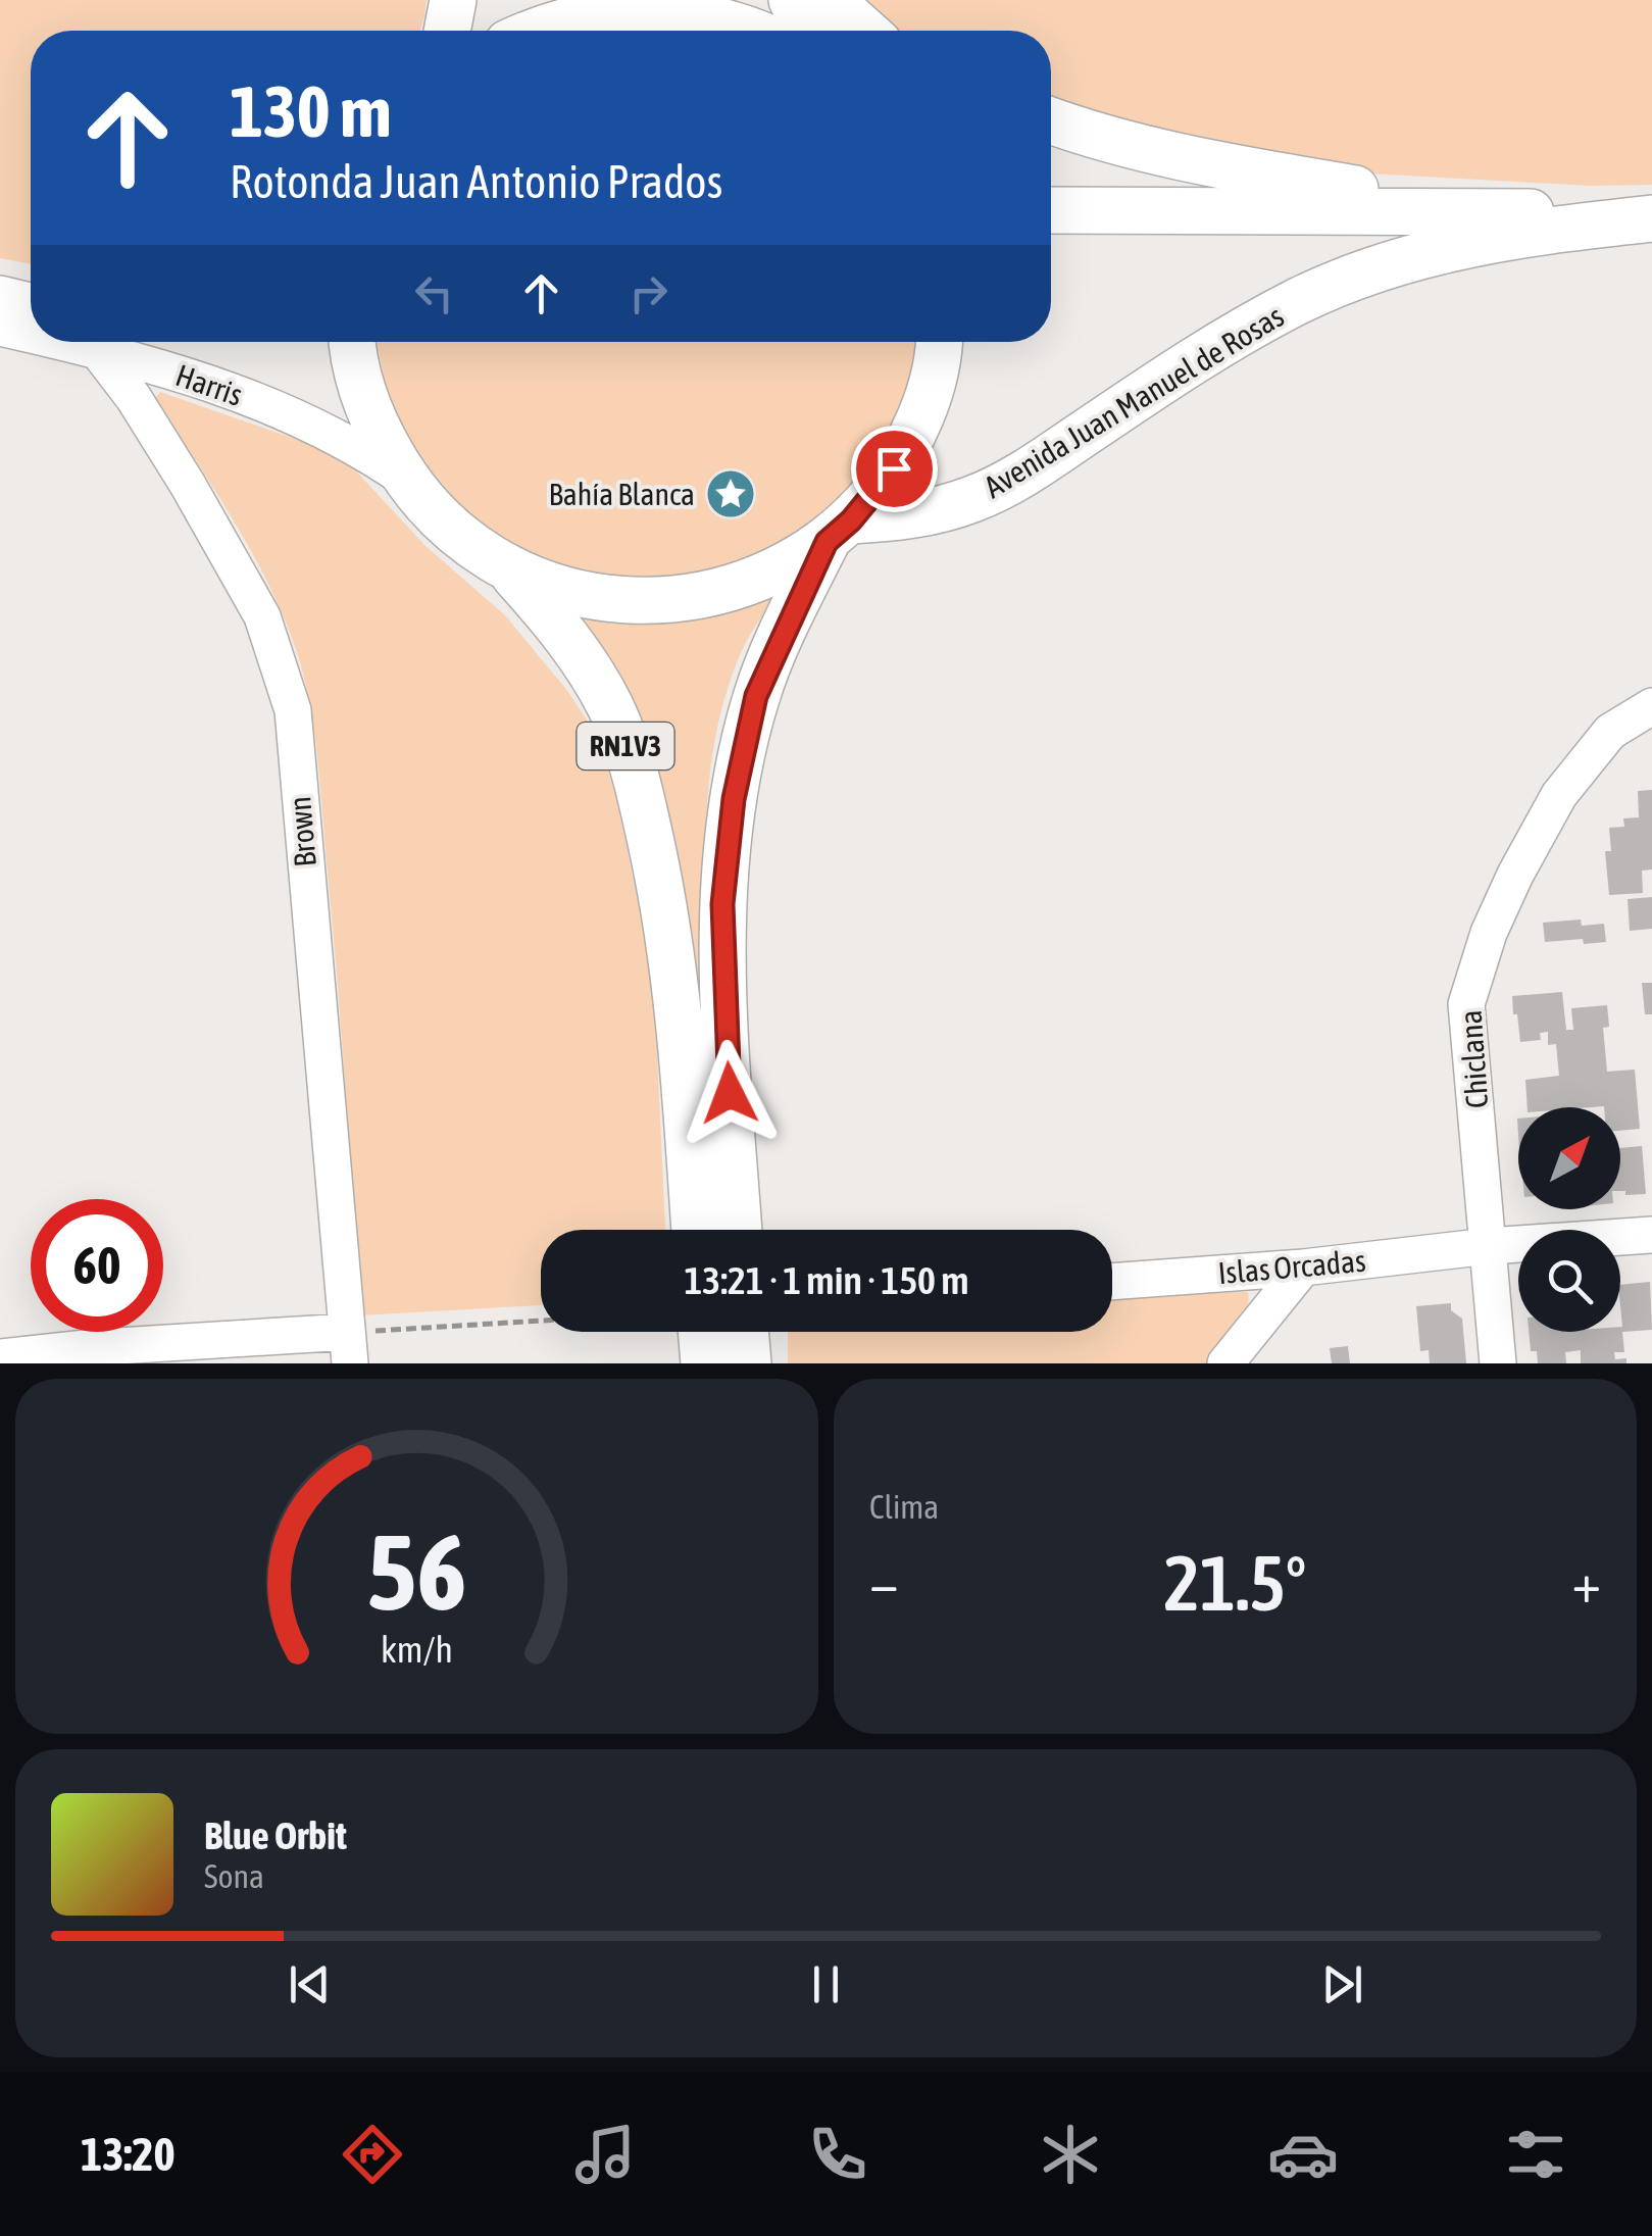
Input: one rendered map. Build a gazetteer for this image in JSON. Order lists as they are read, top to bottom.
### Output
{
  "streets": {
    "main road": ["Avenida Juan Manuel de Rosas", "RN1V3"],
    "street": [
      "Harris",
      "Brown",
      "Chiclana",
      "Islas Orcadas"
    ]
  },
  "crossings": [
    ["Harris", "RN1V3"],
    ["Harris", "Brown"],
    ["Avenida Juan Manuel de Rosas", "RN1V3"],
    ["Chiclana", "Islas Orcadas"]
  ],
  "places": {
    "place": ["Bahía Blanca"]
  },
  "north": "top right",
  "page": {
    "turn": ["130 m", "Rotonda Juan Antonio Prados"],
    "limit": "60",
    "trip": "13:21 · 1 min · 150 m",
    "tile": "Clima",
    "heat": ["−", "21.5°", "+"],
    "song": ["Blue Orbit", "Sona"],
    "tabs": "13:20",
    "gauge": ["56", "km/h"]
  }
}
